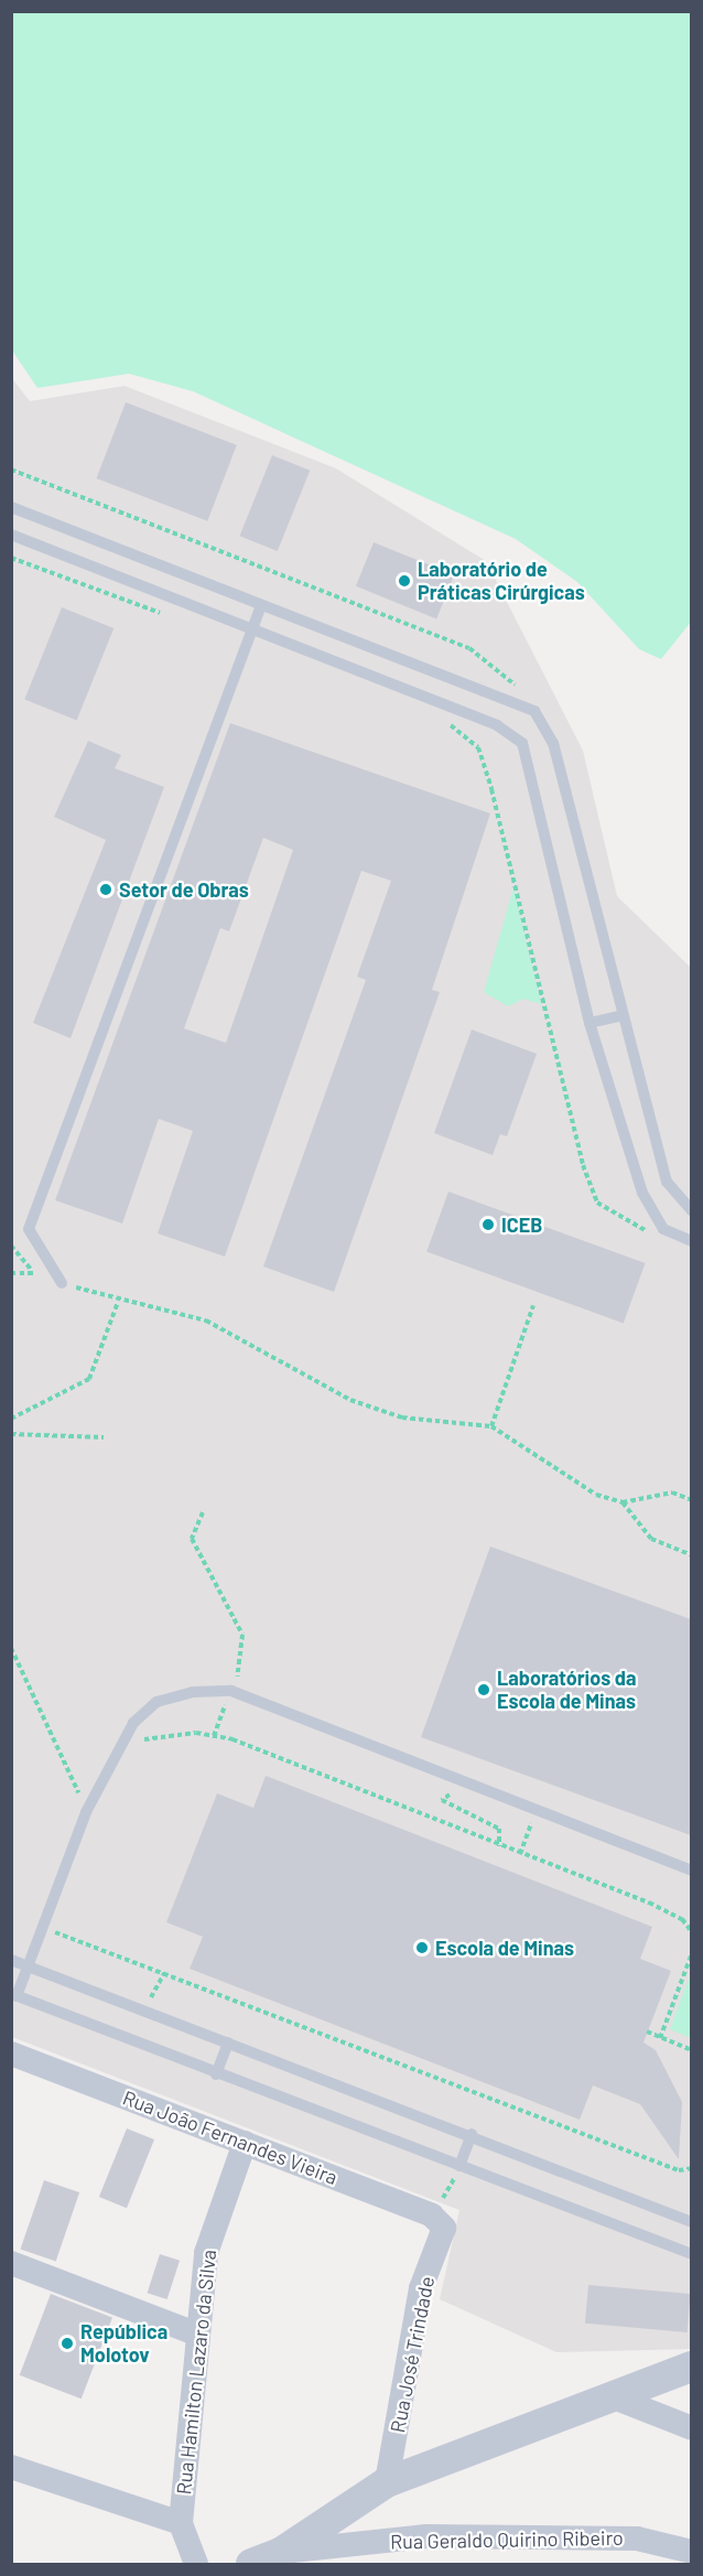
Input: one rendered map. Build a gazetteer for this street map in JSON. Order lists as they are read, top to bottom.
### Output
{
  "streets": {
    "street": [
      "Rua João Fernandes Vieira",
      "Rua José Trindade",
      "Rua Hamilton Lazaro da Silva",
      "Rua Geraldo Quirino Ribeiro"
    ]
  },
  "crossings": [
    ["Rua João Fernandes Vieira", "Rua José Trindade"],
    ["Rua João Fernandes Vieira", "Rua Hamilton Lazaro da Silva"]
  ],
  "places": [
    "Laboratório de Práticas Cirúrgicas",
    "Setor de Obras",
    "ICEB",
    "Laboratórios da Escola de Minas",
    "Escola de Minas",
    "República Molotov"
  ]
}
